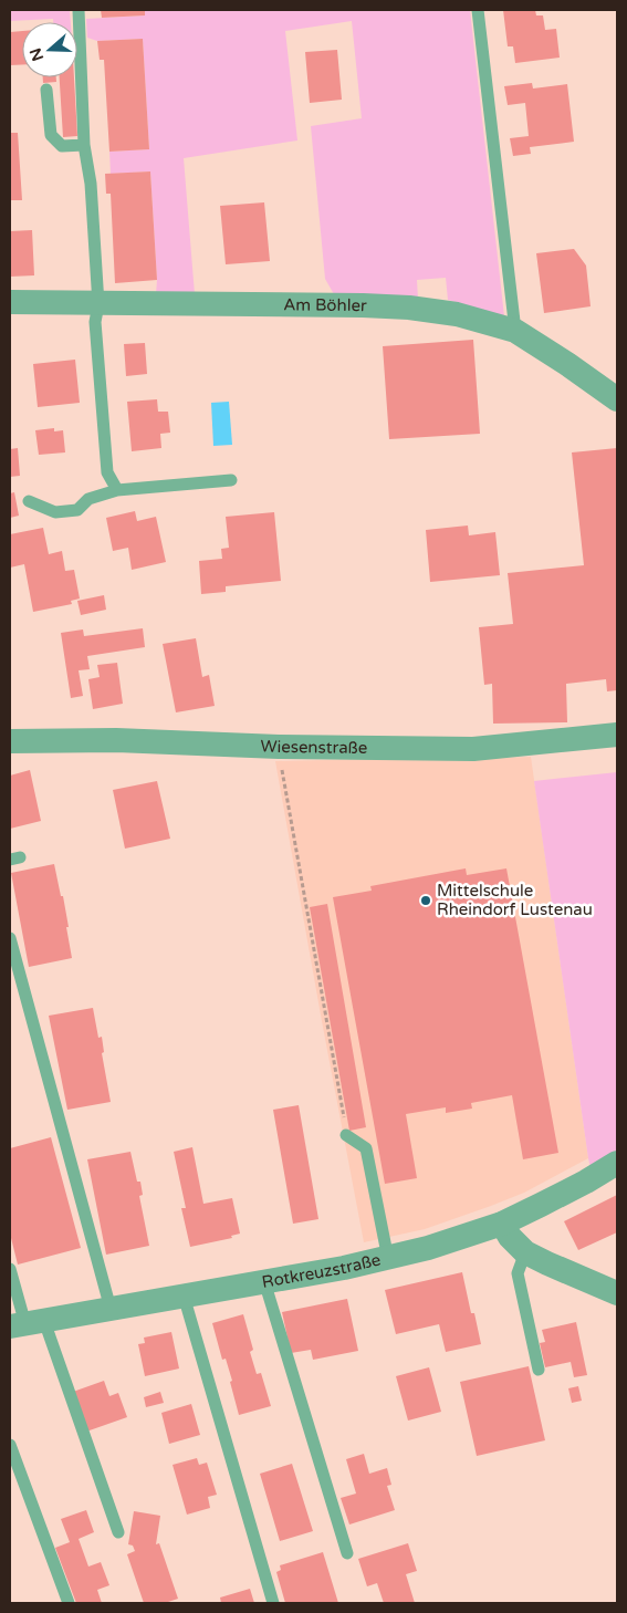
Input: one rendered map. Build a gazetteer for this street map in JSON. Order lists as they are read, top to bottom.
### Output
{
  "streets": {
    "street": ["Am Böhler", "Wiesenstraße", "Rotkreuzstraße"]
  },
  "places": ["Mittelschule Rheindorf Lustenau"],
  "north": "left"
}
